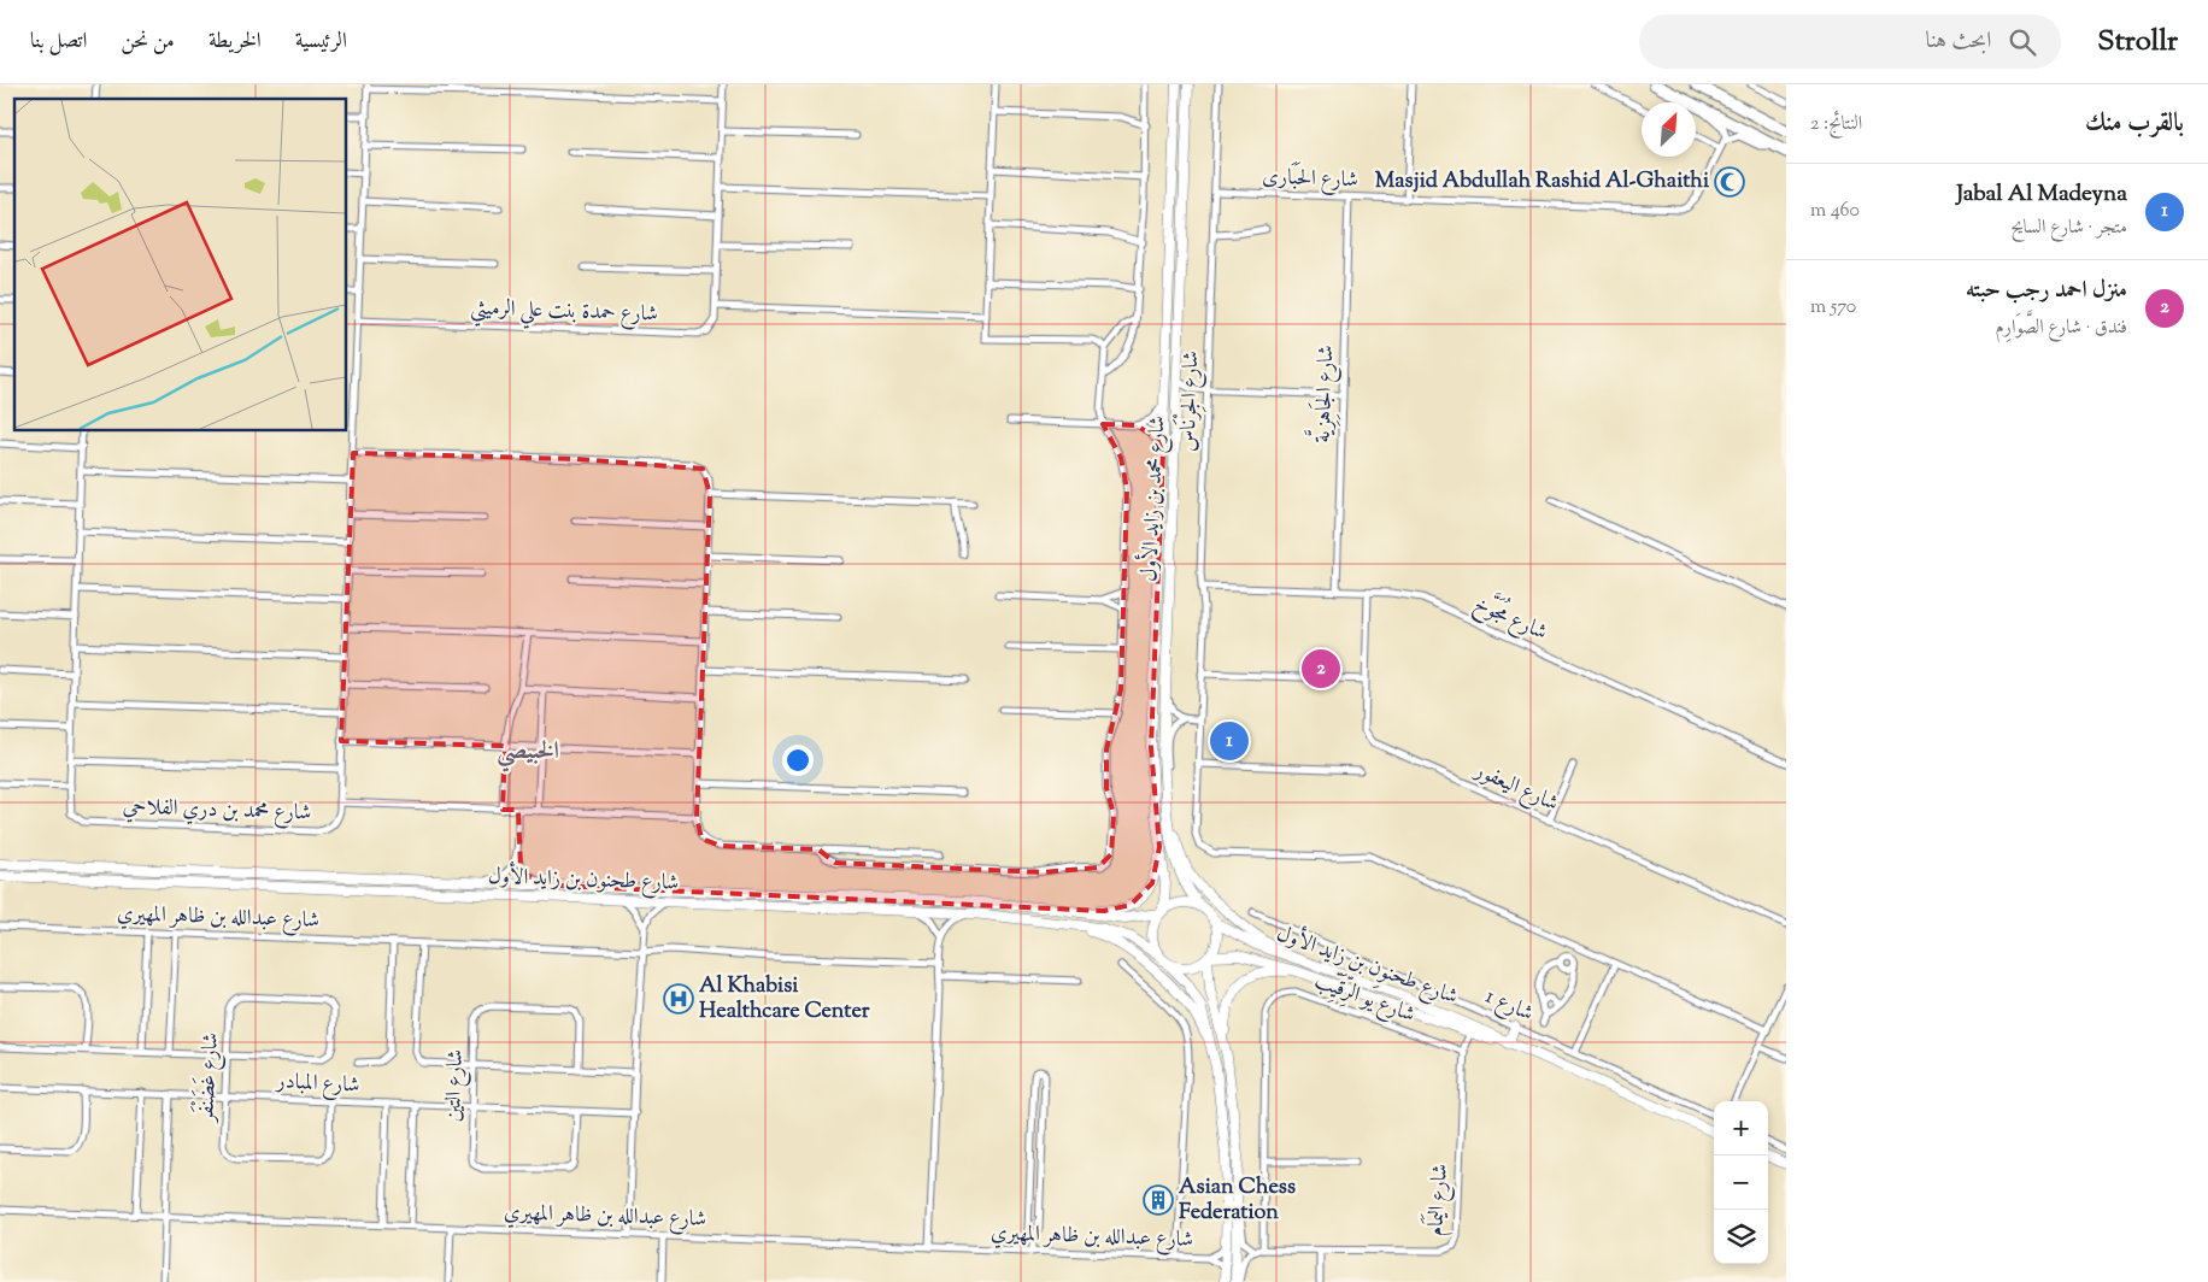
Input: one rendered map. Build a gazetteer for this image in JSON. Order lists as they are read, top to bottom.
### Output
{
  "streets": {
    "main road": ["شارع محمد بن زايد الأول", "شارع طحنون بن زايد الأول"],
    "street": [
      "شارع الحَبَارى",
      "شارع حمدة بنت علي الرميثي",
      "شارع الجَاهِزِيَّة",
      "شارع الجِرْنَاس",
      "شارع مُجَوَّخ",
      "شارع اليعفور",
      "شارع محمد بن دري الفلاحي",
      "شارع عبدالله بن ظاهر المهيري",
      "شارع يَو الرِّقَيِّب",
      "شارع 1",
      "شارع غَضَنْفَر",
      "شارع المبادر",
      "شارع التين",
      "شارع اليَمَام"
    ]
  },
  "crossings": [
    ["شارع الحَبَارى", "شارع الجَاهِزِيَّة"],
    ["شارع الحَبَارى", "شارع الجِرْنَاس"],
    ["شارع حمدة بنت علي الرميثي", "شارع محمد بن دري الفلاحي"],
    ["شارع الجَاهِزِيَّة", "شارع مُجَوَّخ"],
    ["شارع الجِرْنَاس", "شارع مُجَوَّخ"],
    ["شارع محمد بن زايد الأول", "شارع طحنون بن زايد الأول"],
    ["شارع مُجَوَّخ", "شارع اليعفور"],
    ["شارع طحنون بن زايد الأول", "شارع اليَمَام"],
    ["شارع يَو الرِّقَيِّب", "شارع اليَمَام"],
    ["شارع غَضَنْفَر", "شارع المبادر"],
    ["شارع المبادر", "شارع التين"]
  ],
  "districts": ["الخبيصي"],
  "places": {
    "mosque": ["Masjid Abdullah Rashid Al-Ghaithi"],
    "hospital": ["Al Khabisi Healthcare Center"],
    "building": ["Asian Chess Federation"]
  },
  "north": "top right",
  "page": {
    "header": "Strollr",
    "search": "ابحث هنا",
    "nav": [
      "الرئيسية",
      "الخريطة",
      "من نحن",
      "اتصل بنا"
    ],
    "heading": ["بالقرب منك", "النتائج: 2"],
    "list": [
      {
        "mark": "1",
        "name": "Jabal Al Madeyna",
        "note": "متجر · شارع السايح",
        "value": "460 m"
      },
      {
        "mark": "2",
        "name": "منزل احمد رجب حبته",
        "note": "فندق · شارع الصَّوَارِم",
        "value": "570 m"
      }
    ],
    "pins": ["2", "1"],
    "map_buttons": ["+", "−"]
  }
}
